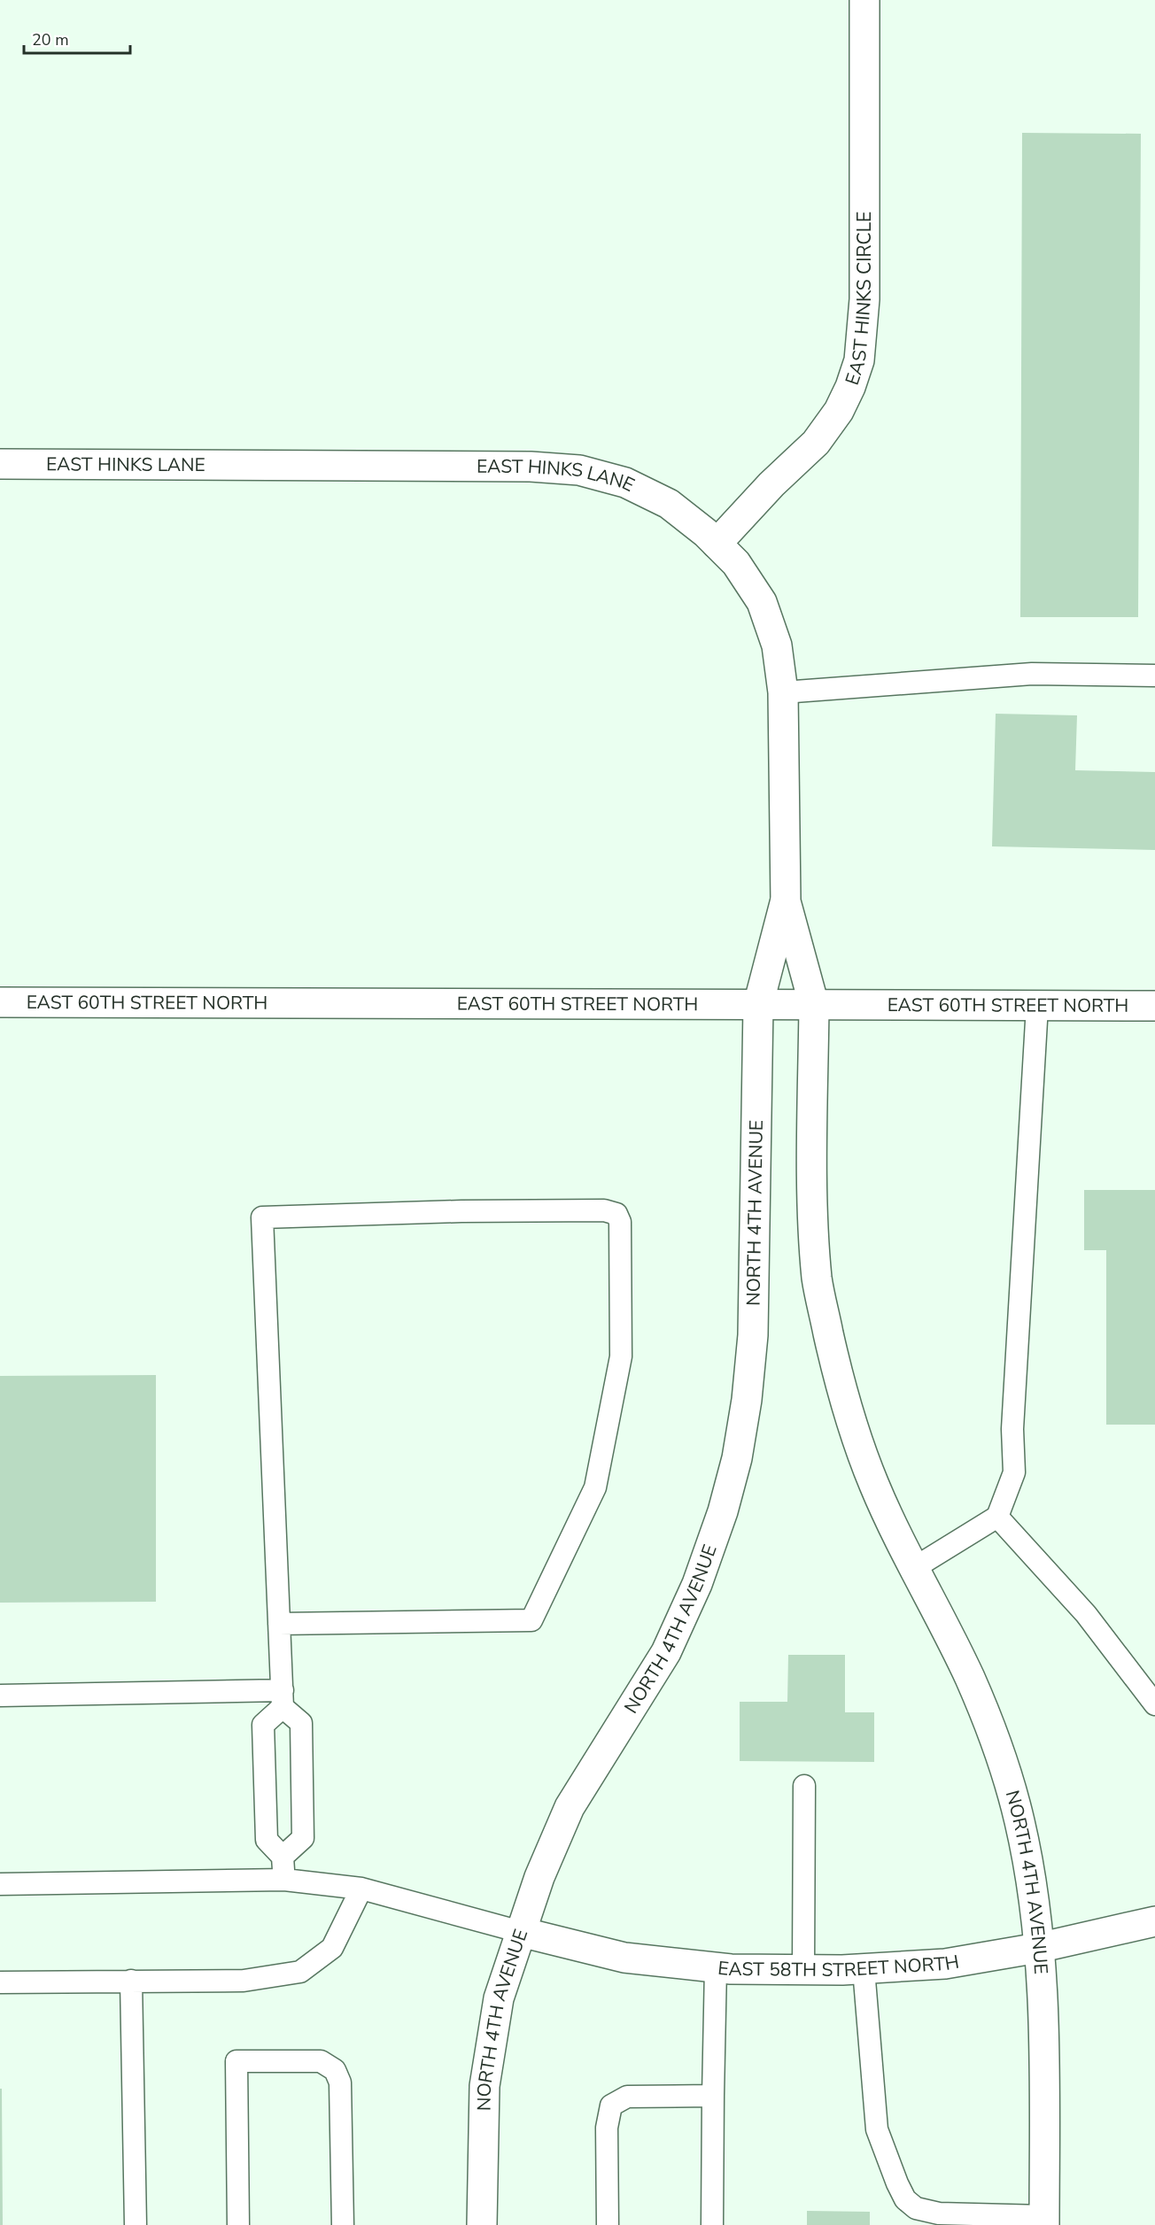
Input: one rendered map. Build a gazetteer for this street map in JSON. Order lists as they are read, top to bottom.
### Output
{
  "streets": {
    "street": [
      "EAST HINKS CIRCLE",
      "EAST HINKS LANE",
      "EAST 60TH STREET NORTH",
      "NORTH 4TH AVENUE",
      "EAST 58TH STREET NORTH"
    ]
  },
  "crossings": [
    ["EAST HINKS CIRCLE", "EAST HINKS LANE"],
    ["EAST HINKS LANE", "EAST 60TH STREET NORTH"],
    ["EAST HINKS LANE", "NORTH 4TH AVENUE"],
    ["EAST 60TH STREET NORTH", "NORTH 4TH AVENUE"],
    ["NORTH 4TH AVENUE", "EAST 58TH STREET NORTH"]
  ],
  "scale_bar": "20 m"
}
